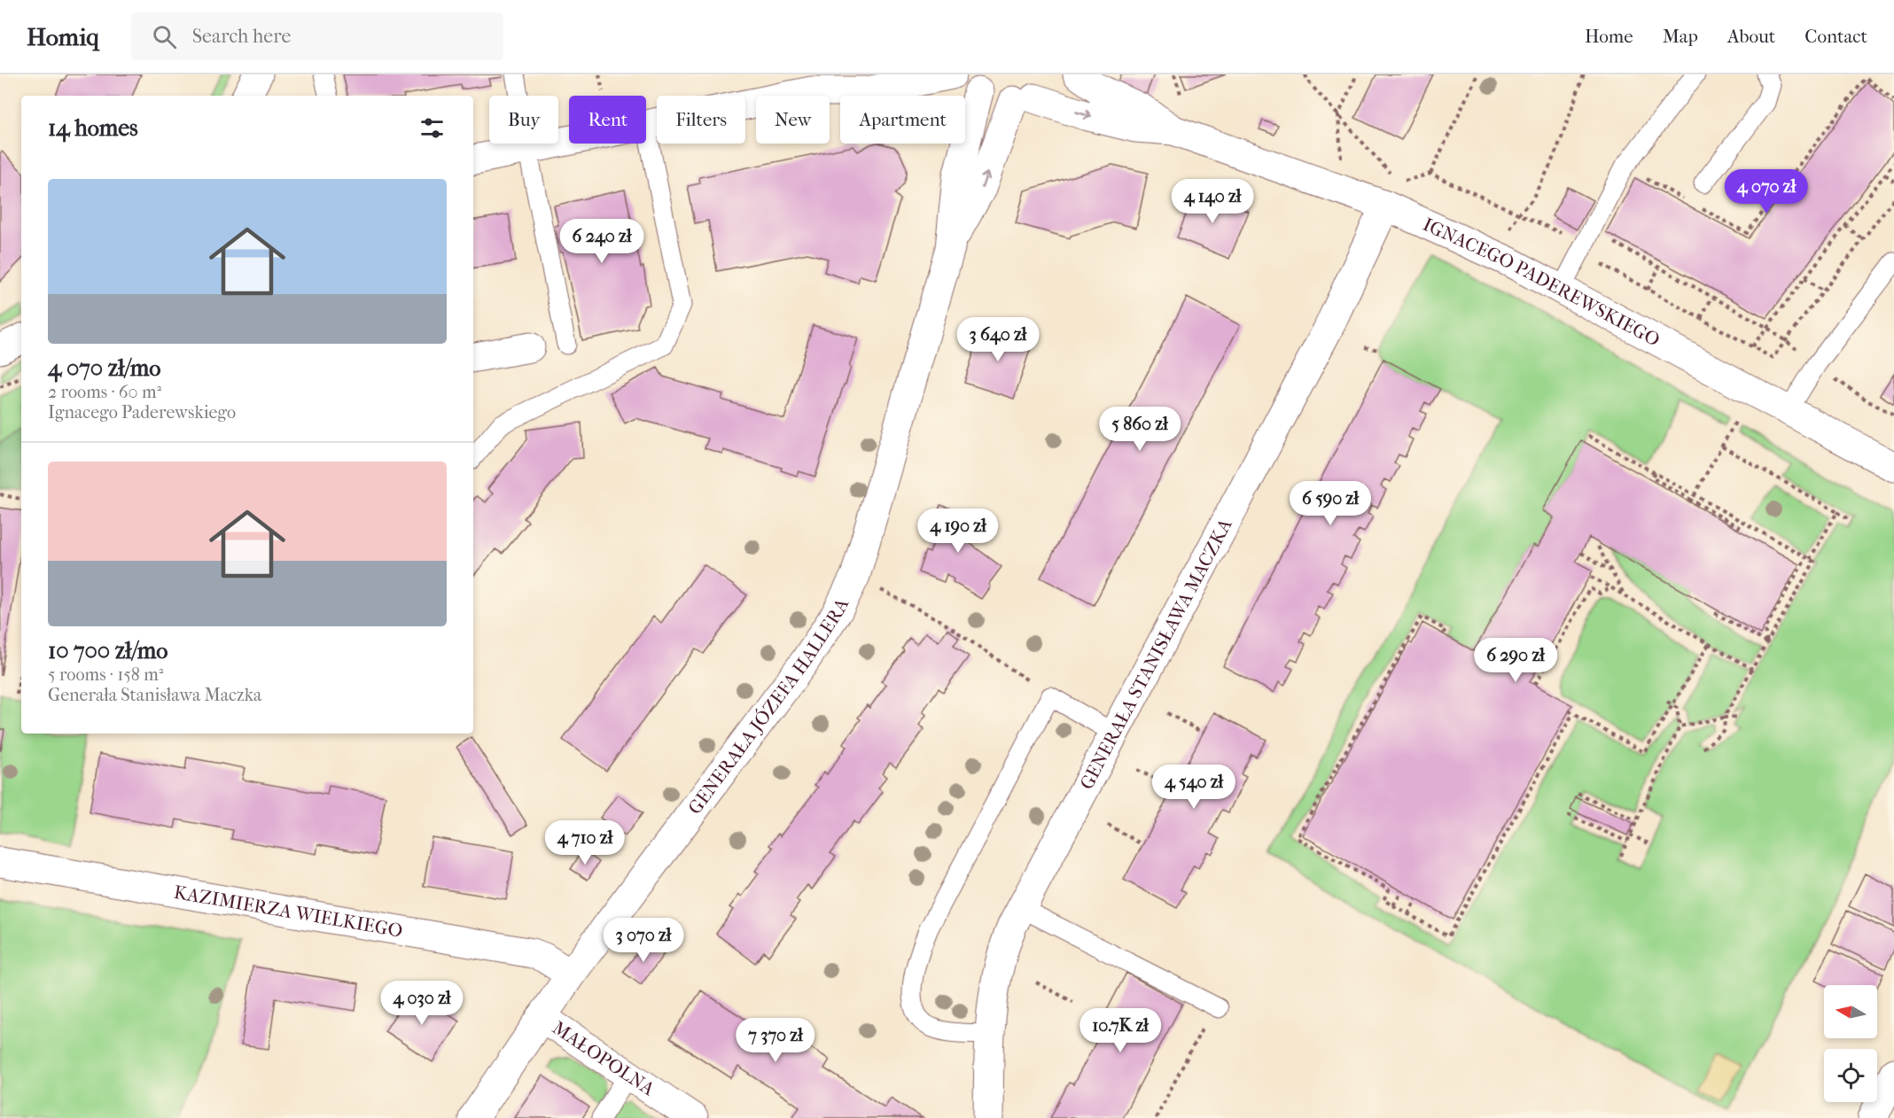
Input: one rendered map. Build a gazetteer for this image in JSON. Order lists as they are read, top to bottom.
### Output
{
  "streets": {
    "street": [
      "IGNACEGO PADEREWSKIEGO",
      "GENERAŁA STANISŁAWA MACZKA",
      "GENERAŁA JÓZEFA HALLERA",
      "KAZIMIERZA WIELKIEGO",
      "MAŁOPOLNA"
    ]
  },
  "crossings": [
    ["IGNACEGO PADEREWSKIEGO", "GENERAŁA STANISŁAWA MACZKA"],
    ["IGNACEGO PADEREWSKIEGO", "GENERAŁA JÓZEFA HALLERA"],
    ["GENERAŁA JÓZEFA HALLERA", "KAZIMIERZA WIELKIEGO"],
    ["GENERAŁA JÓZEFA HALLERA", "MAŁOPOLNA"]
  ],
  "north": "left",
  "page": {
    "header": "Homiq",
    "search": "Search here",
    "nav": [
      "Home",
      "Map",
      "About",
      "Contact"
    ],
    "chip": [
      "Buy",
      "Rent",
      "Filters",
      "New",
      "Apartment"
    ],
    "heading": "14 homes",
    "list": [
      {
        "name": "4 070 zł/mo",
        "note": "2 rooms · 60 m² · Ignacego Paderewskiego"
      },
      {
        "name": "10 700 zł/mo",
        "note": "5 rooms · 158 m² · Generała Stanisława Maczka"
      }
    ],
    "price": [
      "4 070 zł",
      "4 140 zł",
      "6 240 zł",
      "3 640 zł",
      "5 860 zł",
      "6 590 zł",
      "4 190 zł",
      "6 290 zł",
      "4 540 zł",
      "4 710 zł",
      "3 070 zł",
      "4 030 zł",
      "10.7K zł",
      "7 370 zł"
    ]
  }
}
